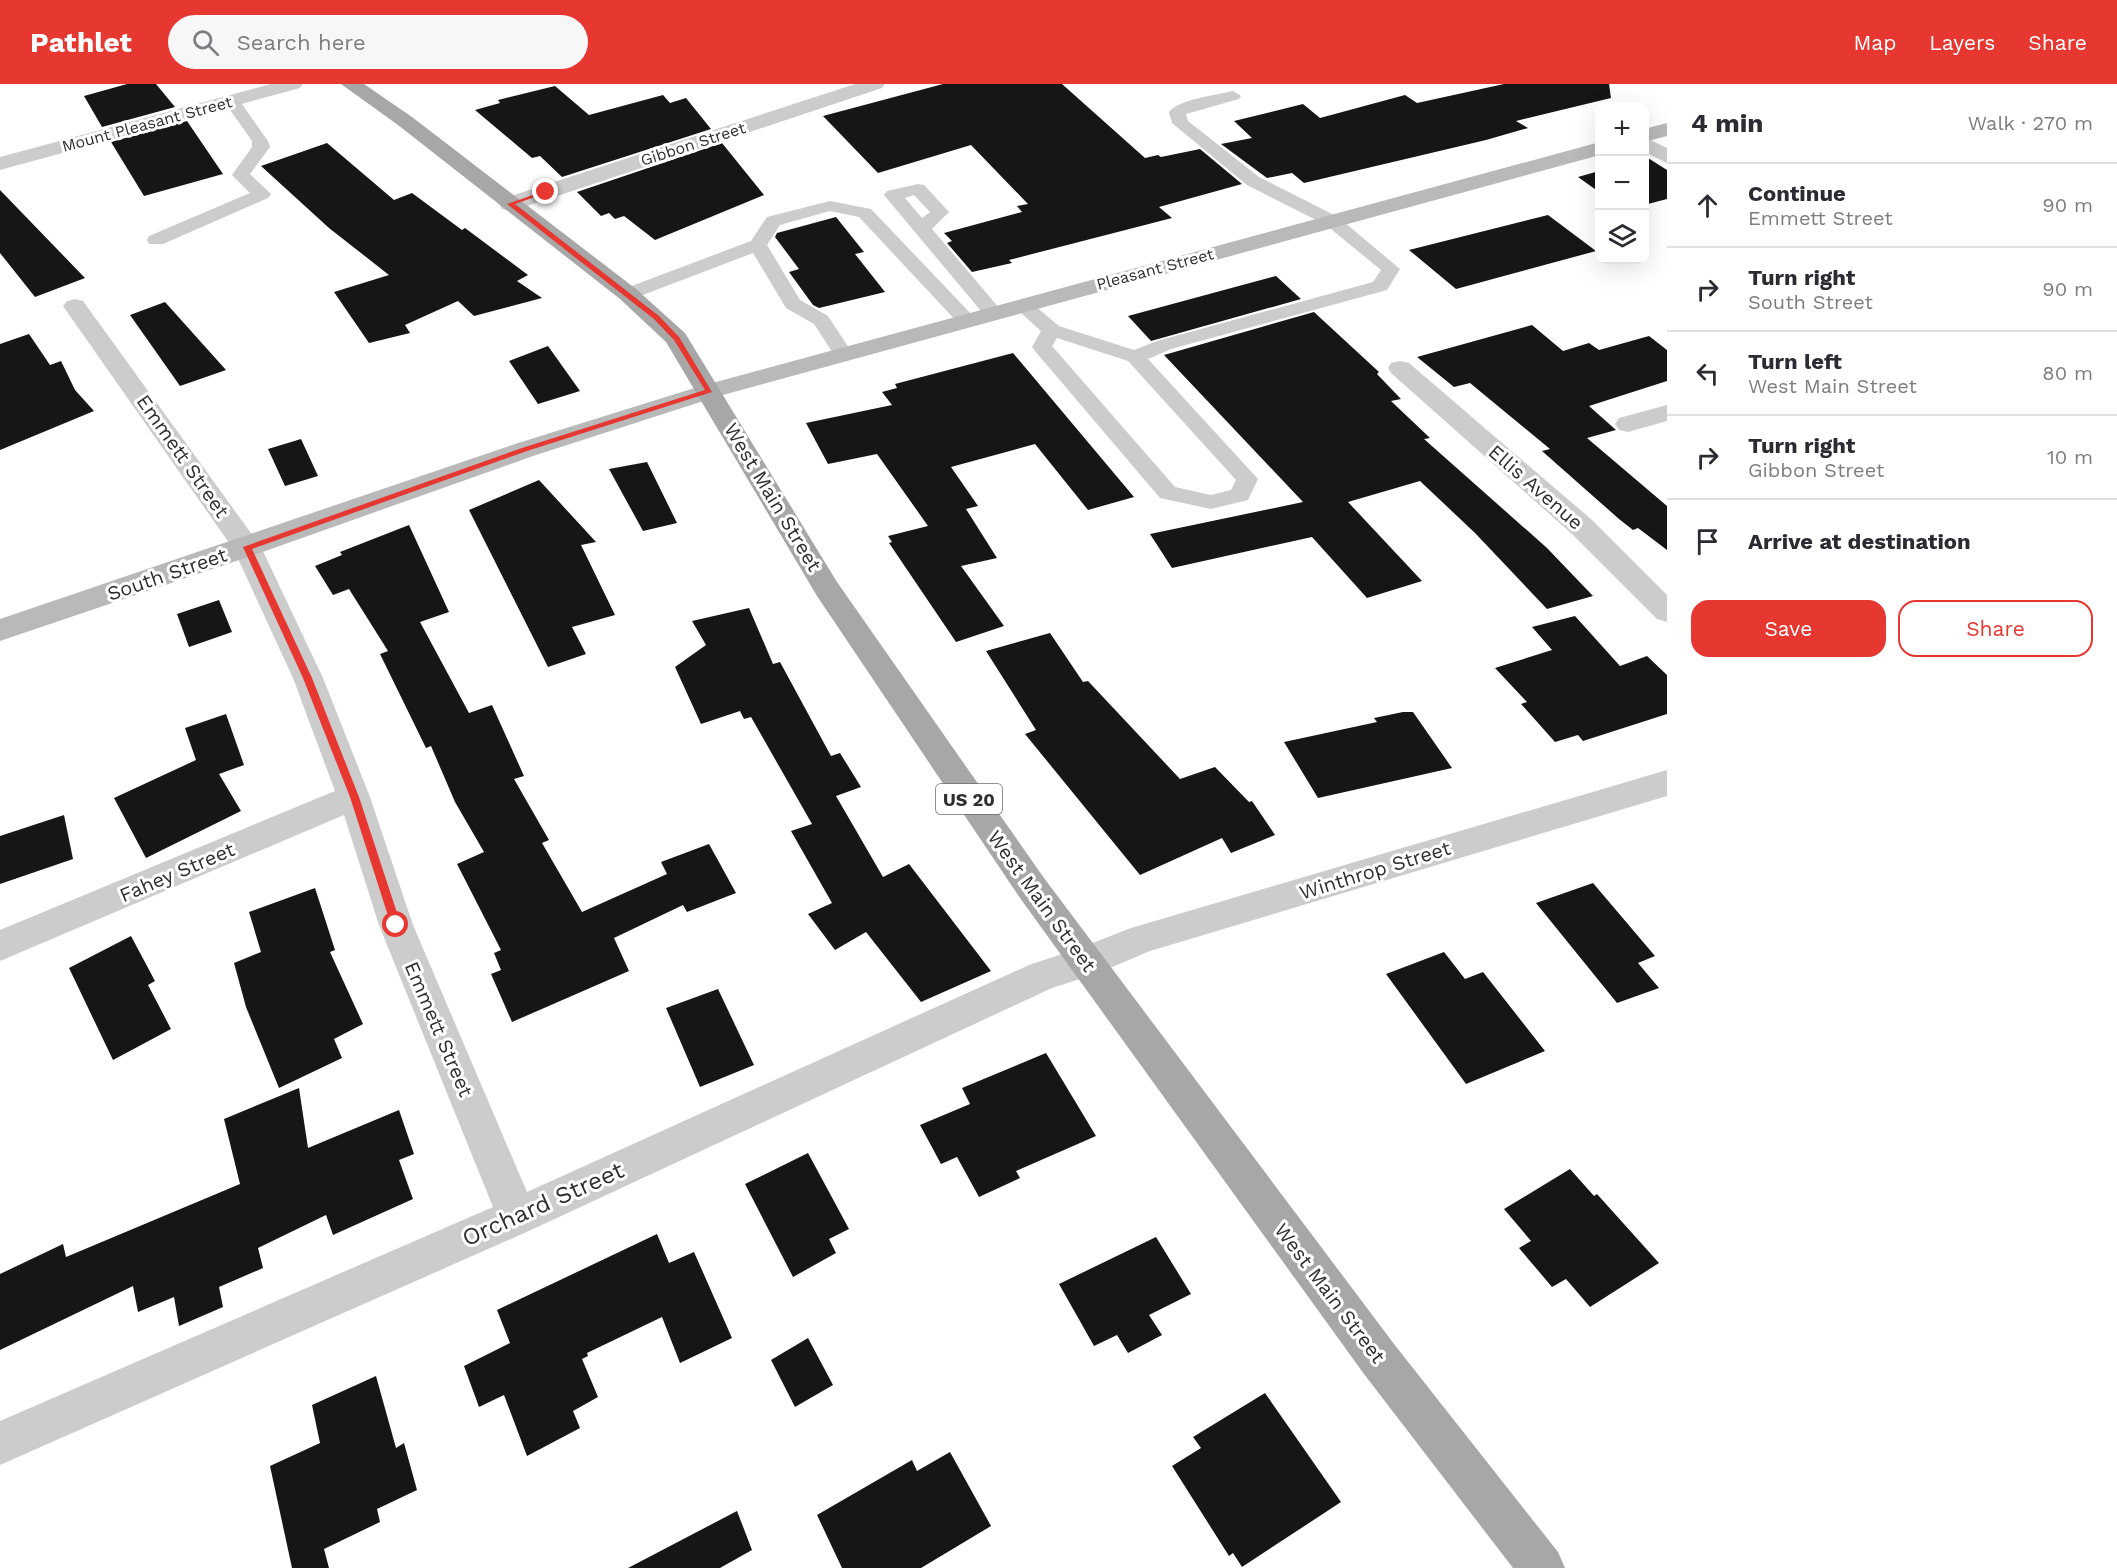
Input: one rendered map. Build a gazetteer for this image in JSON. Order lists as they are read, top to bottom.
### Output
{
  "streets": {
    "main road": [
      "Pleasant Street",
      "West Main Street",
      "South Street",
      "US 20"
    ],
    "street": [
      "Mount Pleasant Street",
      "Gibbon Street",
      "Emmett Street",
      "Ellis Avenue",
      "Winthrop Street",
      "Fahey Street",
      "Orchard Street"
    ]
  },
  "crossings": [
    ["Gibbon Street", "West Main Street"],
    ["Pleasant Street", "West Main Street"],
    ["Pleasant Street", "South Street"],
    ["Emmett Street", "South Street"],
    ["Emmett Street", "Fahey Street"],
    ["Emmett Street", "Orchard Street"],
    ["West Main Street", "South Street"],
    ["West Main Street", "Winthrop Street"],
    ["West Main Street", "Orchard Street"],
    ["Winthrop Street", "Orchard Street"]
  ],
  "page": {
    "header": "Pathlet",
    "search": "Search here",
    "nav": ["Map", "Layers", "Share"],
    "heading": ["4 min", "Walk · 270 m"],
    "map_buttons": ["+", "−"],
    "list": [
      ["Continue", "Emmett Street", "90 m"],
      ["Turn right", "South Street", "90 m"],
      ["Turn left", "West Main Street", "80 m"],
      ["Turn right", "Gibbon Street", "10 m"],
      "Arrive at destination"
    ],
    "buttons": ["Save", "Share"]
  }
}
